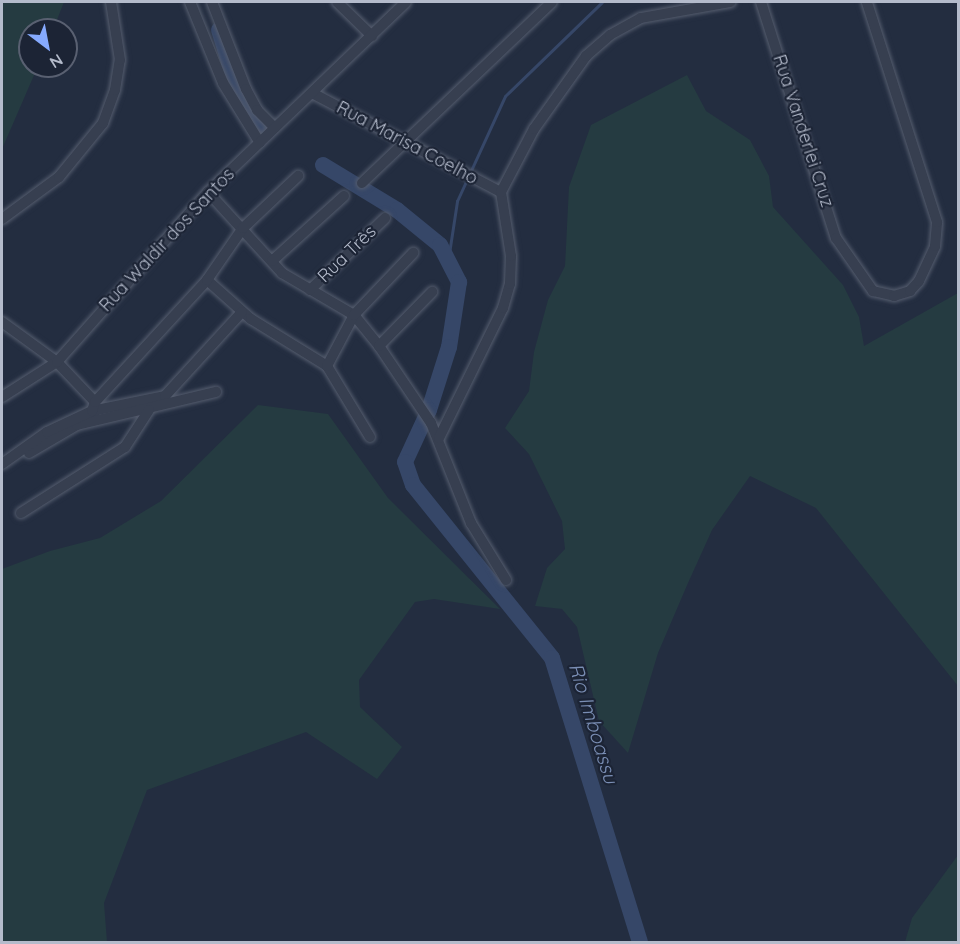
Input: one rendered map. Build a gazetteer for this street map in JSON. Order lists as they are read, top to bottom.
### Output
{
  "streets": {
    "street": [
      "Rua Vanderlei Cruz",
      "Rua Marisa Coelho",
      "Rua Waldir dos Santos",
      "Rua Três"
    ]
  },
  "crossings": [
    ["Rua Marisa Coelho", "Rua Waldir dos Santos"]
  ],
  "water": ["Rio Imboassu"],
  "north": "bottom right"
}
